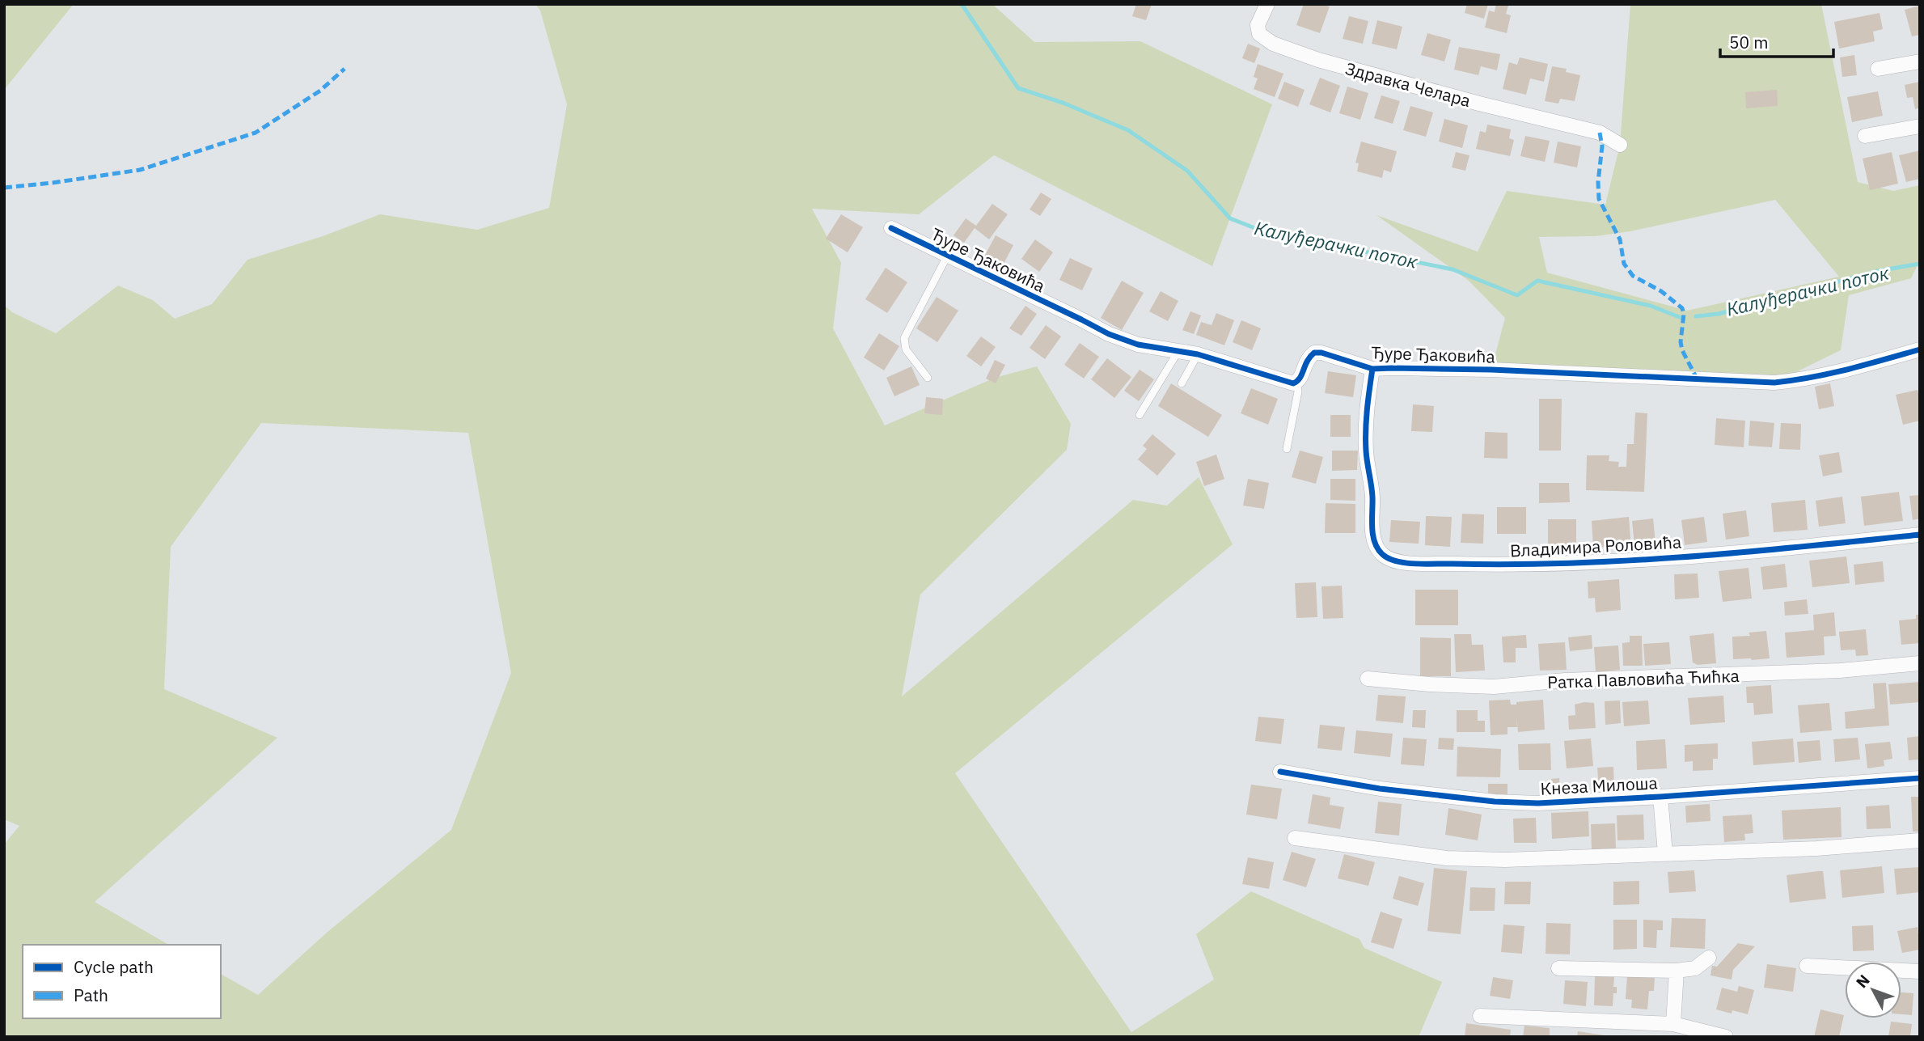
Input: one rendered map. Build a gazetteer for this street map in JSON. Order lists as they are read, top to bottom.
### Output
{
  "streets": {
    "street": [
      "Здравка Челара",
      "Ђуре Ђаковића",
      "Владимира Роловића",
      "Ратка Павловића Ћићка",
      "Кнеза Милоша"
    ]
  },
  "crossings": [
    ["Ђуре Ђаковића", "Владимира Роловића"]
  ],
  "water": ["Калуђерачки поток"],
  "legend": ["Cycle path", "Path"],
  "scale_bar": "50 m",
  "north": "top left"
}
